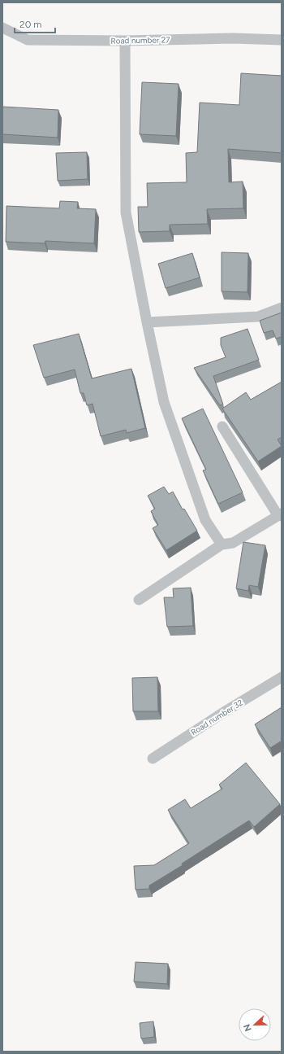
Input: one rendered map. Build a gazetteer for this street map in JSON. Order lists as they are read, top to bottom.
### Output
{
  "streets": {
    "street": ["Road number 27", "Road number 32"]
  },
  "scale_bar": "20 m",
  "north": "left"
}
